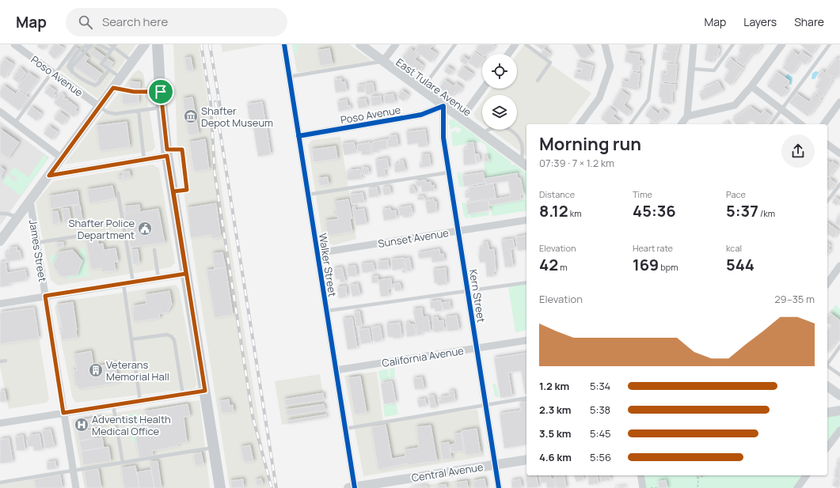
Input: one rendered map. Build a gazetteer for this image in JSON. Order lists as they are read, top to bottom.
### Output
{
  "streets": {
    "street": [
      "Poso Avenue",
      "East Tulare Avenue",
      "Sunset Avenue",
      "James Street",
      "Walker Street",
      "Kern Street",
      "California Avenue",
      "Central Avenue"
    ]
  },
  "crossings": [
    ["Poso Avenue", "East Tulare Avenue"],
    ["Poso Avenue", "Walker Street"],
    ["Poso Avenue", "Kern Street"],
    ["East Tulare Avenue", "Kern Street"],
    ["Sunset Avenue", "Walker Street"],
    ["Sunset Avenue", "Kern Street"],
    ["Walker Street", "California Avenue"],
    ["Walker Street", "Central Avenue"],
    ["Kern Street", "California Avenue"],
    ["Kern Street", "Central Avenue"]
  ],
  "places": {
    "museum": ["Shafter Depot Museum"],
    "public building": ["Shafter Police Department"],
    "building": ["Veterans Memorial Hall"],
    "hospital": ["Adventist Health Medical Office"]
  },
  "page": {
    "header": "Map",
    "search": "Search here",
    "nav": ["Map", "Layers", "Share"],
    "heading": ["Morning run", "07:39 · 7 × 1.2 km"],
    "stats": [
      ["Distance", "8.12 km"],
      ["Time", "45:36"],
      ["Pace", "5:37 /km"],
      ["Elevation", "42 m"],
      ["Heart rate", "169 bpm"],
      ["kcal", "544"]
    ],
    "chart": ["Elevation", "29–35 m"],
    "list": [
      {
        "name": "1.2 km",
        "note": "5:34"
      },
      {
        "name": "2.3 km",
        "note": "5:38"
      },
      {
        "name": "3.5 km",
        "note": "5:45"
      },
      {
        "name": "4.6 km",
        "note": "5:56"
      }
    ]
  }
}
